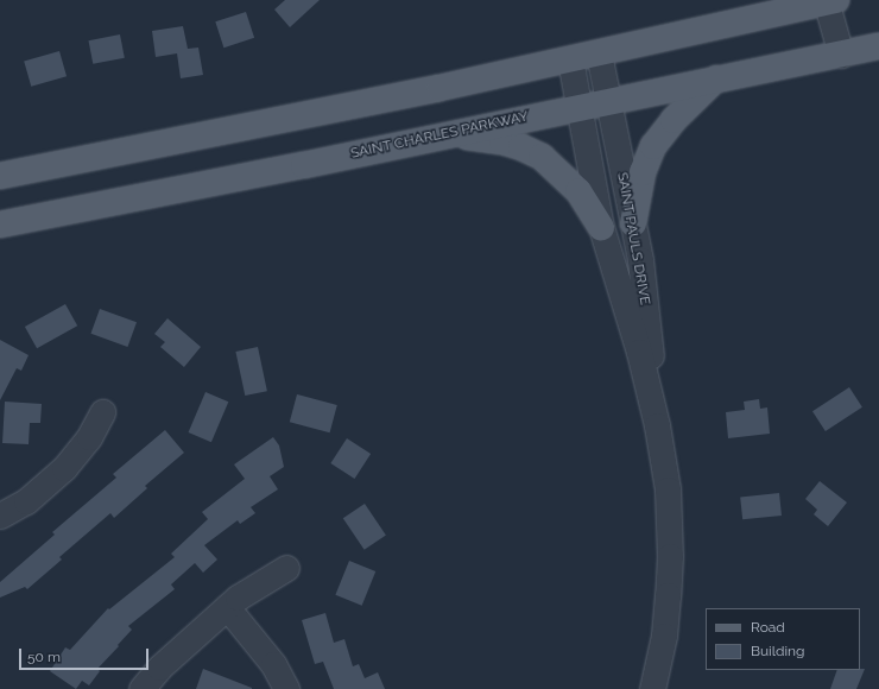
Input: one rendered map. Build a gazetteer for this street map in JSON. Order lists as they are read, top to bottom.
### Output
{
  "streets": {
    "main road": ["SAINT CHARLES PARKWAY"],
    "street": ["SAINT PAULS DRIVE"]
  },
  "crossings": [
    ["SAINT CHARLES PARKWAY", "SAINT PAULS DRIVE"]
  ],
  "legend": ["Road", "Building"],
  "scale_bar": "50 m"
}
